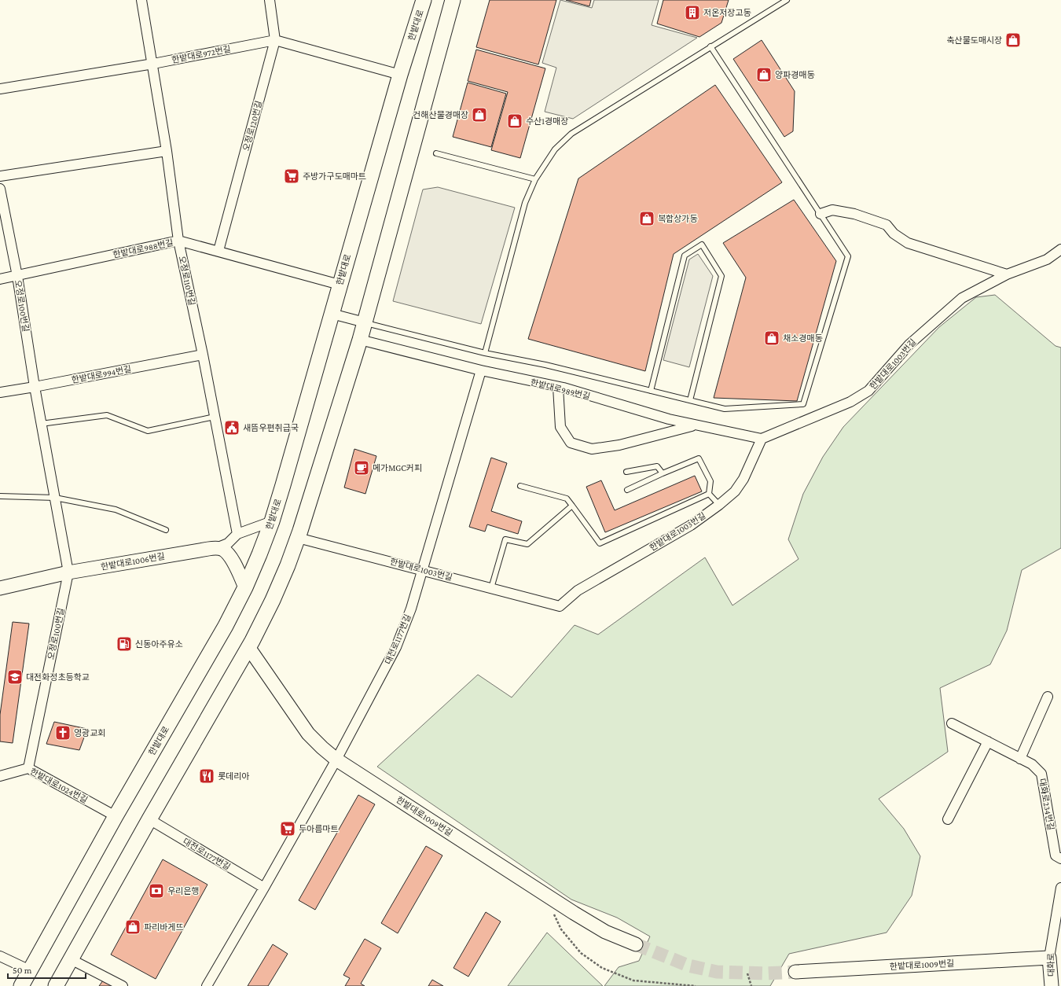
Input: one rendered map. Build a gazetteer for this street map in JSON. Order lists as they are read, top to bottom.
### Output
{
  "streets": {
    "main road": ["한밭대로"],
    "street": [
      "한밭대로972번길",
      "오정로120번길",
      "한밭대로988번길",
      "오정로110번길",
      "오정로100번길",
      "한밭대로1003번길",
      "한밭대로994번길",
      "한밭대로989번길",
      "한밭대로1006번길",
      "대전로1177번길",
      "한밭대로1024번길",
      "대화로234번길",
      "한밭대로1009번길",
      "대화로"
    ]
  },
  "crossings": [
    ["한밭대로", "한밭대로972번길"],
    ["한밭대로", "한밭대로988번길"],
    ["한밭대로", "한밭대로1024번길"],
    ["한밭대로972번길", "오정로120번길"],
    ["한밭대로972번길", "오정로110번길"],
    ["오정로120번길", "한밭대로988번길"],
    ["한밭대로988번길", "오정로110번길"],
    ["한밭대로988번길", "오정로100번길"],
    ["오정로110번길", "한밭대로994번길"],
    ["오정로100번길", "한밭대로994번길"],
    ["오정로100번길", "한밭대로1006번길"],
    ["오정로100번길", "한밭대로1024번길"],
    ["한밭대로1003번길", "한밭대로989번길"],
    ["한밭대로1003번길", "대전로1177번길"],
    ["한밭대로989번길", "대전로1177번길"],
    ["대전로1177번길", "한밭대로1009번길"],
    ["한밭대로1009번길", "대화로"]
  ],
  "places": {
    "building": ["저온저장고동"],
    "shop": [
      "축산물도매시장",
      "양파경매동",
      "건해산물경매장",
      "수산1경매장",
      "복합상가동",
      "채소경매동",
      "파리바게뜨"
    ],
    "supermarket": ["주방가구도매마트", "두아름마트"],
    "public building": ["새뜸우편취급국"],
    "cafe": ["메가MGC커피"],
    "fuel station": ["신동아주유소"],
    "school or university": ["대전화정초등학교"],
    "church": ["영광교회"],
    "restaurant": ["롯데리아"],
    "bank": ["우리은행"]
  },
  "scale_bar": "50 m"
}
